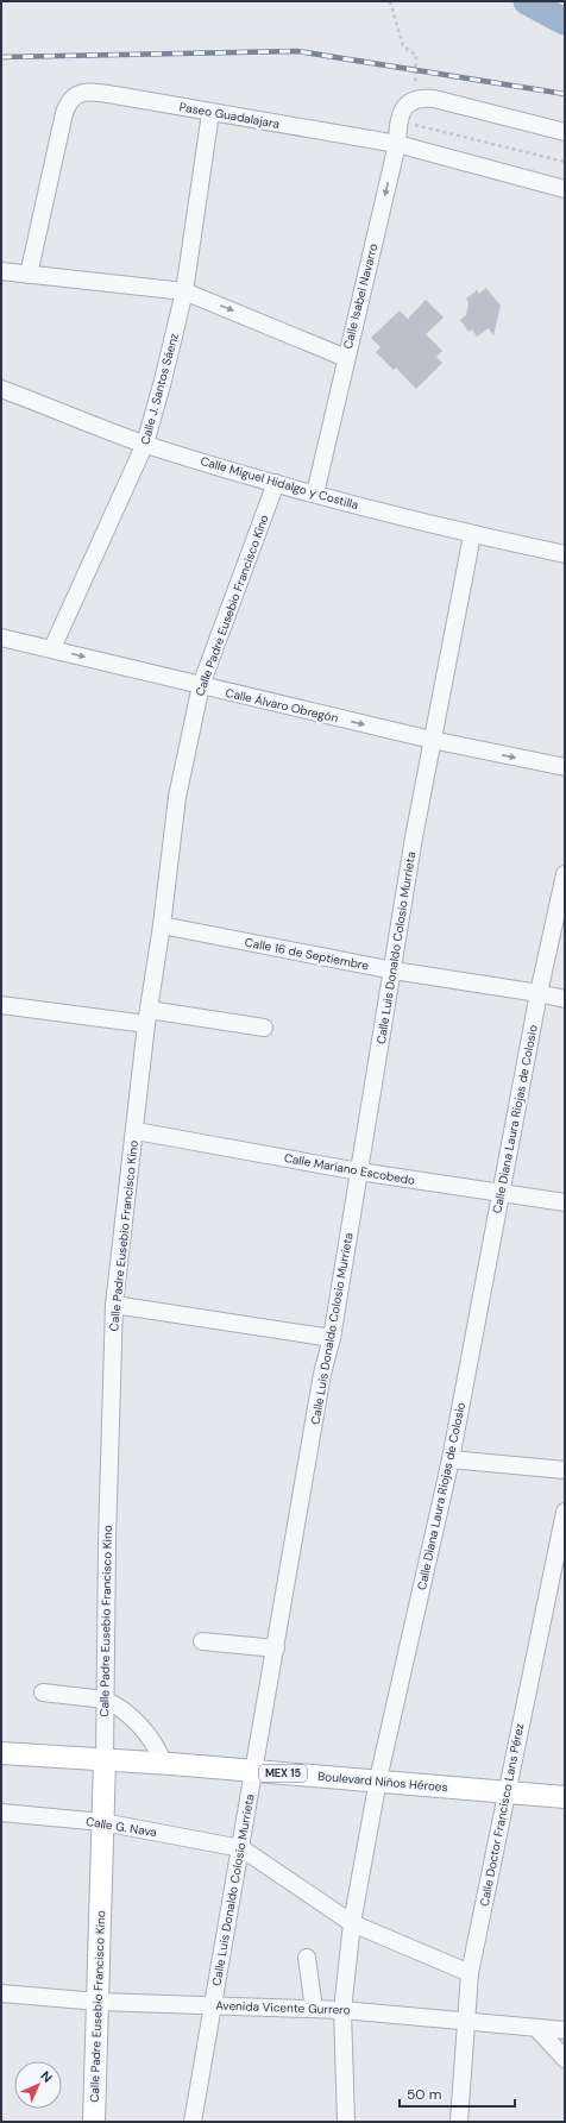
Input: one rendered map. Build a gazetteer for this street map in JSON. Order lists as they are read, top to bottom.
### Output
{
  "streets": {
    "main road": ["Calle Padre Eusebio Francisco Kino", "MEX 15", "Boulevard Niños Héroes"],
    "street": [
      "Paseo Guadalajara",
      "Calle Isabel Navarro",
      "Calle J. Santos Sáenz",
      "Calle Miguel Hidalgo y Costilla",
      "Calle Álvaro Obregón",
      "Calle Luis Donaldo Colosio Murrieta",
      "Calle 16 de Septiembre",
      "Calle Diana Laura Riojas de Colosio",
      "Calle Mariano Escobedo",
      "Calle Doctor Francisco Lans Pérez",
      "Calle G. Nava",
      "Avenida Vicente Gurrero"
    ]
  },
  "crossings": [
    ["Paseo Guadalajara", "Calle Isabel Navarro"],
    ["Paseo Guadalajara", "Calle J. Santos Sáenz"],
    ["Calle Isabel Navarro", "Calle Miguel Hidalgo y Costilla"],
    ["Calle J. Santos Sáenz", "Calle Miguel Hidalgo y Costilla"],
    ["Calle J. Santos Sáenz", "Calle Álvaro Obregón"],
    ["Calle Miguel Hidalgo y Costilla", "Calle Padre Eusebio Francisco Kino"],
    ["Calle Miguel Hidalgo y Costilla", "Calle Luis Donaldo Colosio Murrieta"],
    ["Calle Padre Eusebio Francisco Kino", "Calle Álvaro Obregón"],
    ["Calle Padre Eusebio Francisco Kino", "Calle 16 de Septiembre"],
    ["Calle Padre Eusebio Francisco Kino", "Calle Mariano Escobedo"],
    ["Calle Padre Eusebio Francisco Kino", "Boulevard Niños Héroes"],
    ["Calle Padre Eusebio Francisco Kino", "Calle G. Nava"],
    ["Calle Padre Eusebio Francisco Kino", "Avenida Vicente Gurrero"],
    ["Calle Álvaro Obregón", "Calle Luis Donaldo Colosio Murrieta"],
    ["Calle Luis Donaldo Colosio Murrieta", "Calle 16 de Septiembre"],
    ["Calle Luis Donaldo Colosio Murrieta", "Calle Mariano Escobedo"],
    ["Calle Luis Donaldo Colosio Murrieta", "Boulevard Niños Héroes"],
    ["Calle Luis Donaldo Colosio Murrieta", "Calle G. Nava"],
    ["Calle Luis Donaldo Colosio Murrieta", "Avenida Vicente Gurrero"],
    ["Calle 16 de Septiembre", "Calle Diana Laura Riojas de Colosio"],
    ["Calle Diana Laura Riojas de Colosio", "Calle Mariano Escobedo"],
    ["Calle Diana Laura Riojas de Colosio", "Boulevard Niños Héroes"],
    ["Calle Diana Laura Riojas de Colosio", "Avenida Vicente Gurrero"],
    ["Boulevard Niños Héroes", "Calle Doctor Francisco Lans Pérez"],
    ["Calle Doctor Francisco Lans Pérez", "Avenida Vicente Gurrero"]
  ],
  "one_way": ["Calle Isabel Navarro", "Calle Álvaro Obregón"],
  "scale_bar": "50 m",
  "north": "top right"
}
